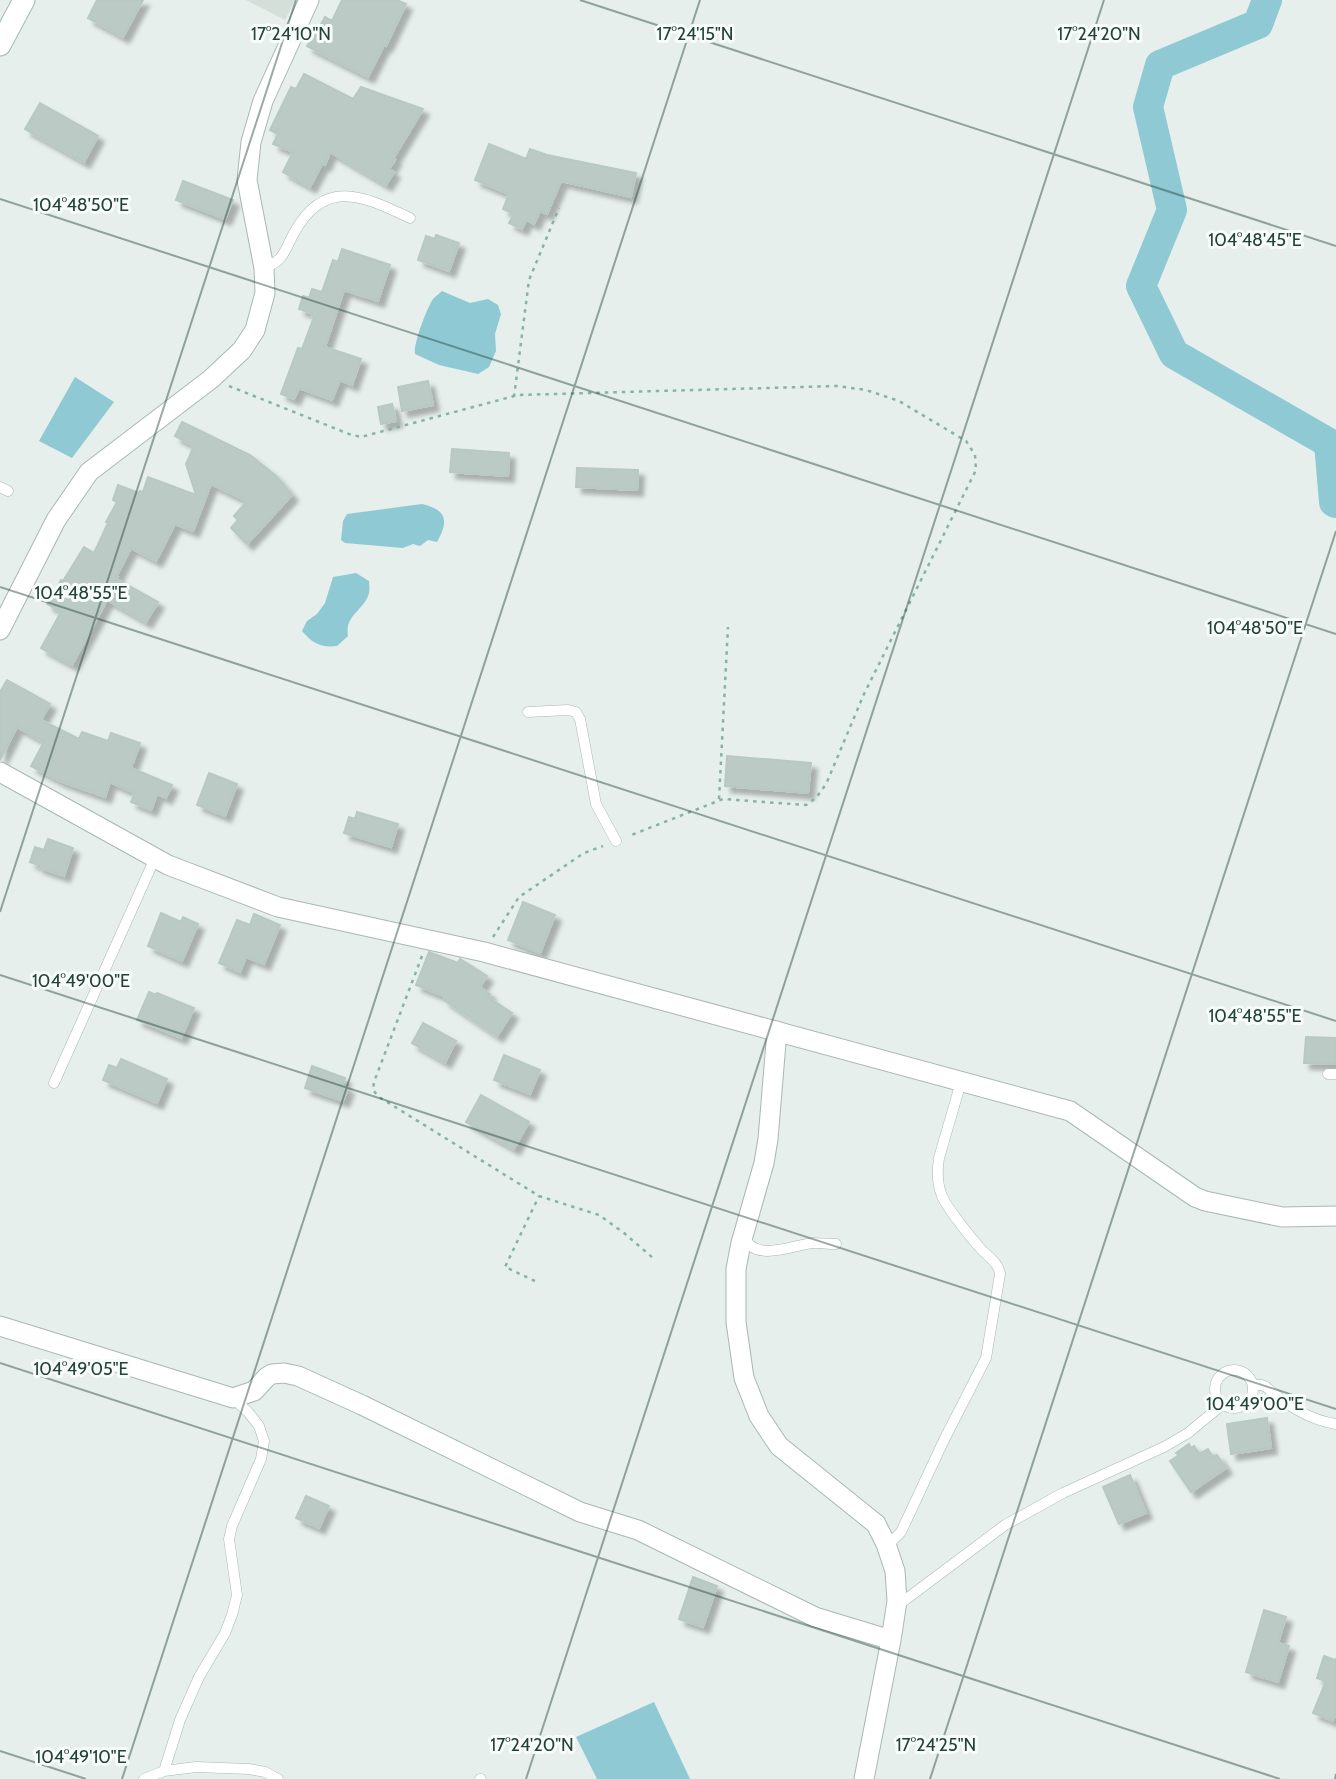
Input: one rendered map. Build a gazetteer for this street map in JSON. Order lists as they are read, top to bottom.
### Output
{
  "coordinates": [
    "17°24'10\"N",
    "17°24'15\"N",
    "17°24'20\"N",
    "104°48'50\"E",
    "104°48'45\"E",
    "104°48'55\"E",
    "104°49'00\"E",
    "104°49'05\"E",
    "17°24'25\"N",
    "104°49'10\"E"
  ]
}
